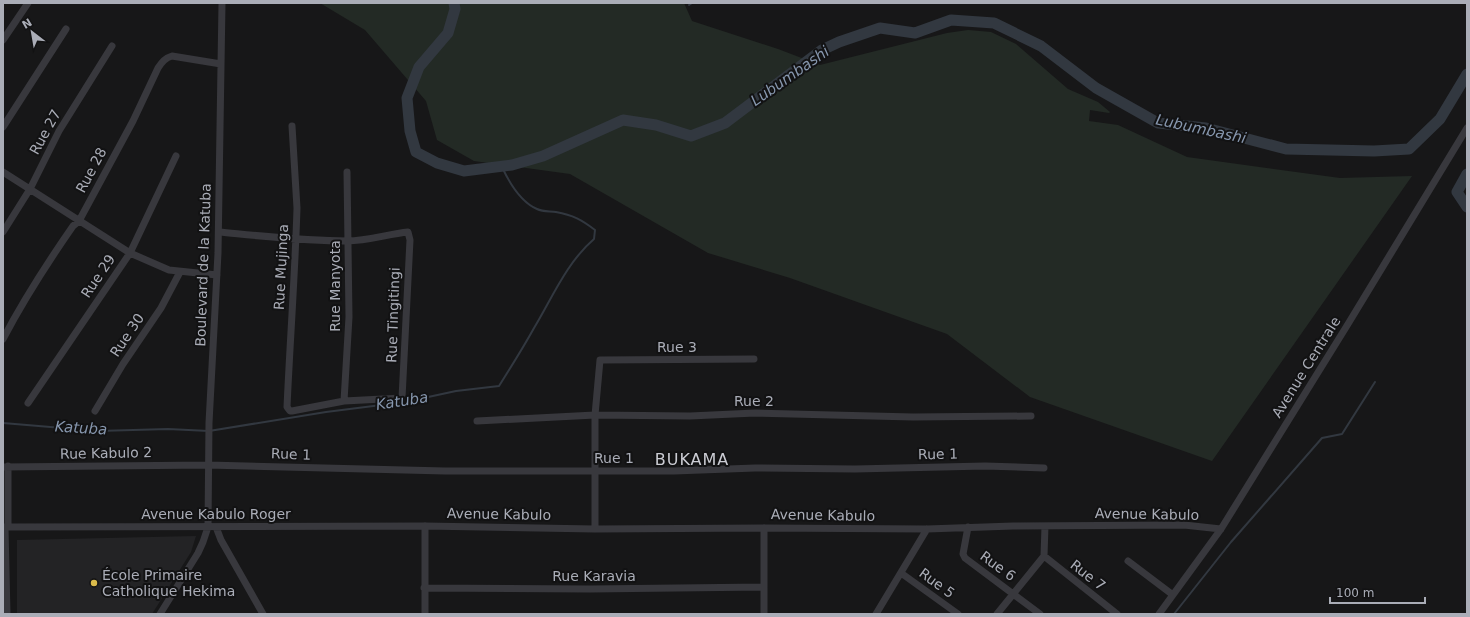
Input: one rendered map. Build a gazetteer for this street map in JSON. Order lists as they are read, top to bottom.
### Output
{
  "streets": {
    "street": [
      "Rue 27",
      "Rue 28",
      "Boulevard de la Katuba",
      "Rue Mujinga",
      "Rue 29",
      "Rue Manyota",
      "Rue Tingitingi",
      "Rue 30",
      "Rue 3",
      "Avenue Centrale",
      "Rue 2",
      "Rue Kabulo 2",
      "Rue 1",
      "Avenue Kabulo Roger",
      "Avenue Kabulo",
      "Rue 6",
      "Rue 7",
      "Rue Karavia",
      "Rue 5"
    ]
  },
  "crossings": [
    ["Rue 28", "Boulevard de la Katuba"],
    ["Boulevard de la Katuba", "Rue Kabulo 2"],
    ["Boulevard de la Katuba", "Rue 1"],
    ["Boulevard de la Katuba", "Avenue Kabulo Roger"],
    ["Rue Mujinga", "Rue Manyota"],
    ["Rue Mujinga", "Rue Tingitingi"],
    ["Rue Manyota", "Rue Tingitingi"],
    ["Rue 3", "Rue 2"],
    ["Avenue Centrale", "Avenue Kabulo"],
    ["Rue Kabulo 2", "Rue 1"],
    ["Avenue Kabulo Roger", "Avenue Kabulo"],
    ["Avenue Kabulo", "Rue 6"]
  ],
  "districts": ["BUKAMA"],
  "water": ["Lubumbashi", "Katuba"],
  "places": ["École Primaire Catholique Hekima"],
  "scale_bar": "100 m",
  "north": "top left"
}
